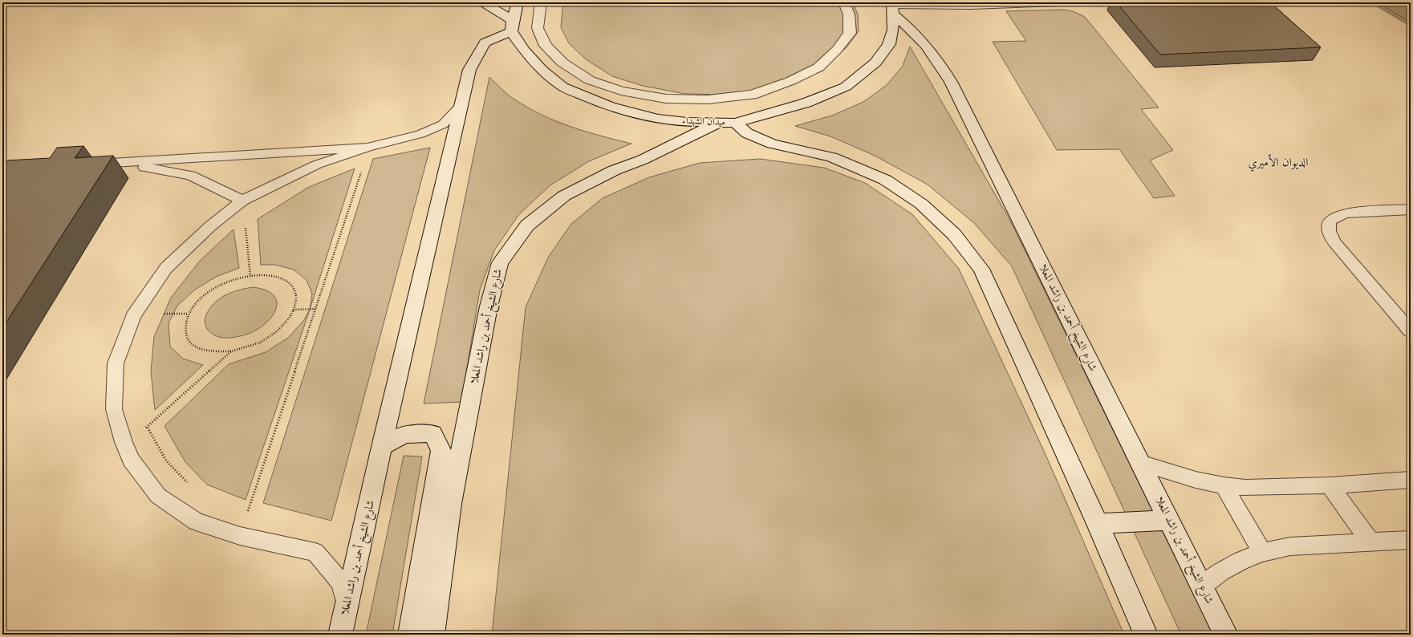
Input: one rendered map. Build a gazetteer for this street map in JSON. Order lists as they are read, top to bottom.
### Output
{
  "streets": {
    "street": ["ميدان الشهداء", "شارع الشيخ أحمد بن راشد المعلا"]
  },
  "crossings": [
    ["ميدان الشهداء", "شارع الشيخ أحمد بن راشد المعلا"]
  ],
  "districts": ["الديوان الأميري"]
}
